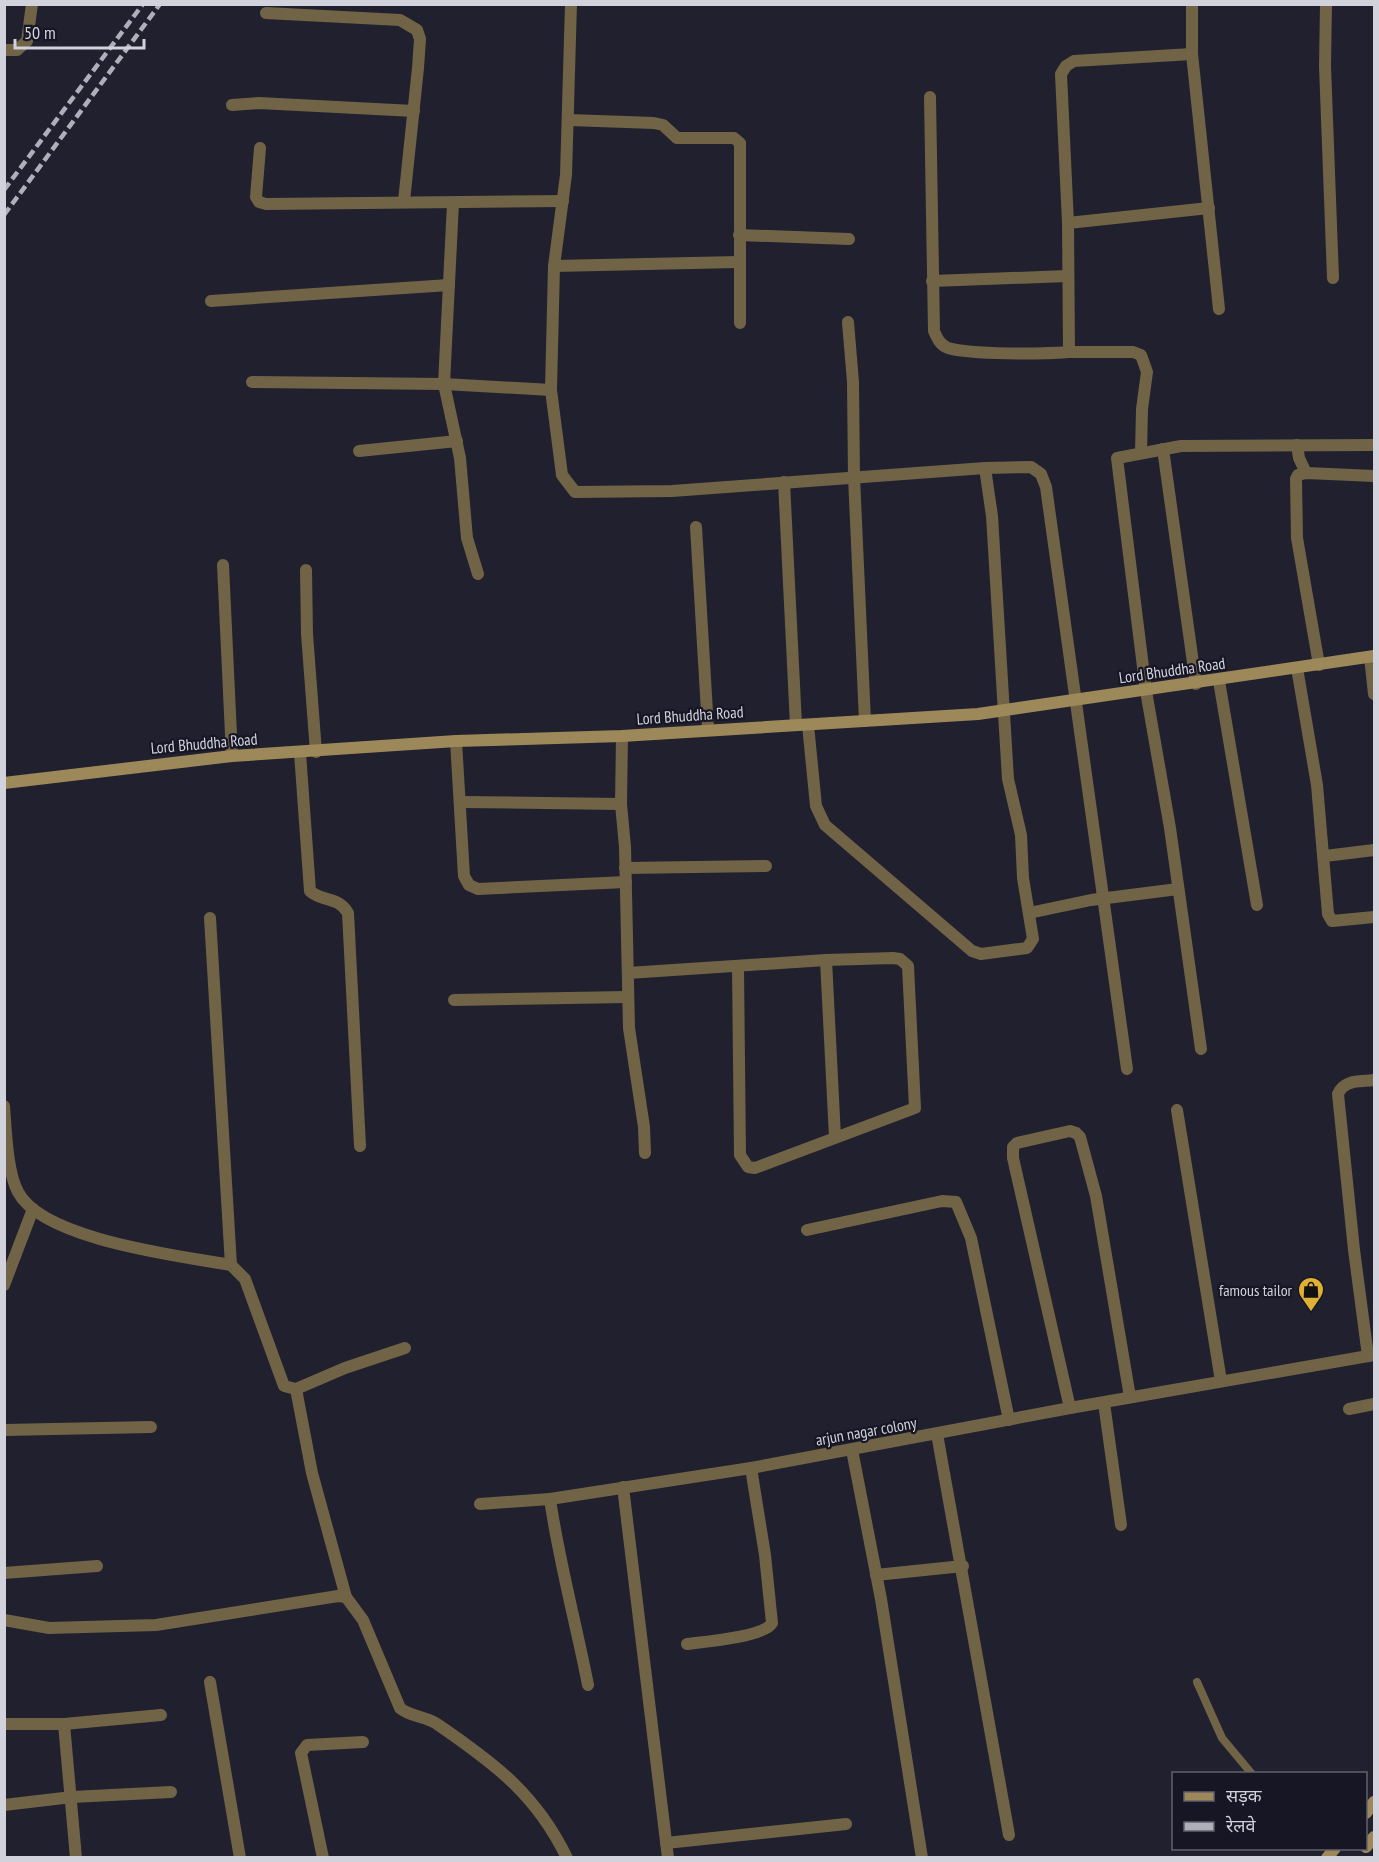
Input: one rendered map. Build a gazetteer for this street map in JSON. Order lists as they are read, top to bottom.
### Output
{
  "streets": {
    "street": ["Lord Bhuddha Road", "arjun nagar colony"]
  },
  "places": {
    "shop": ["famous tailor"]
  },
  "legend": ["सड़क", "रेलवे"],
  "scale_bar": "50 m"
}
